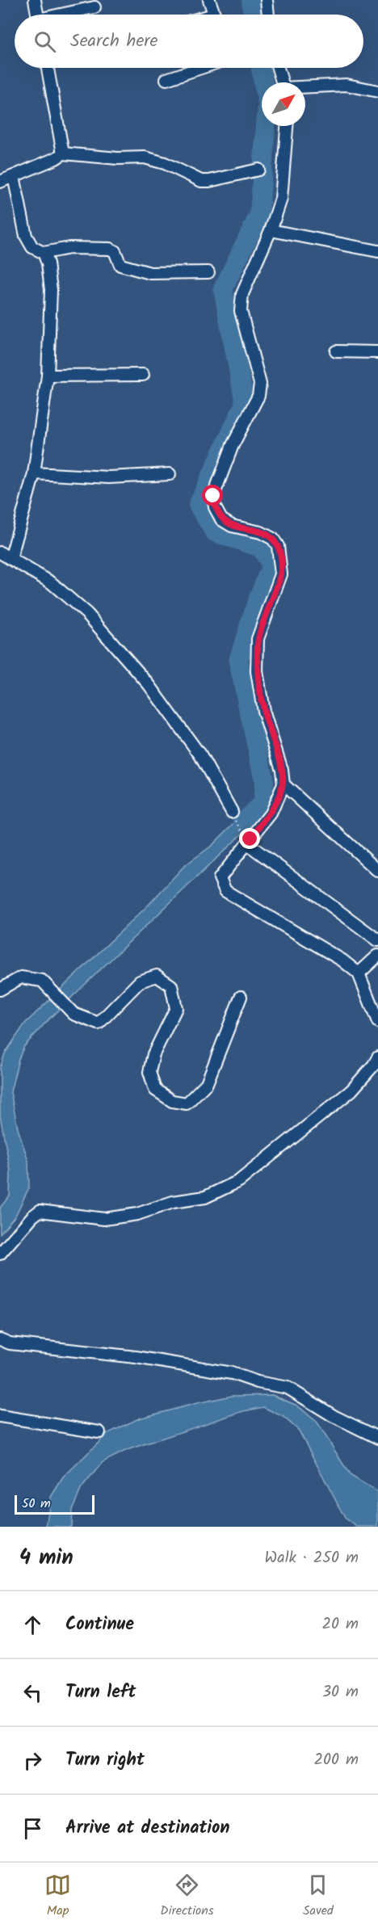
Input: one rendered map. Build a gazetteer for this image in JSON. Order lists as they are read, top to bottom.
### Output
{
  "scale_bar": "50 m",
  "north": "top right",
  "page": {
    "search": "Search here",
    "scale": "50 m",
    "heading": ["4 min", "Walk · 250 m"],
    "list": [
      ["Continue", "20 m"],
      ["Turn left", "30 m"],
      ["Turn right", "200 m"],
      "Arrive at destination"
    ],
    "nav": ["Map", "Directions", "Saved"]
  }
}
